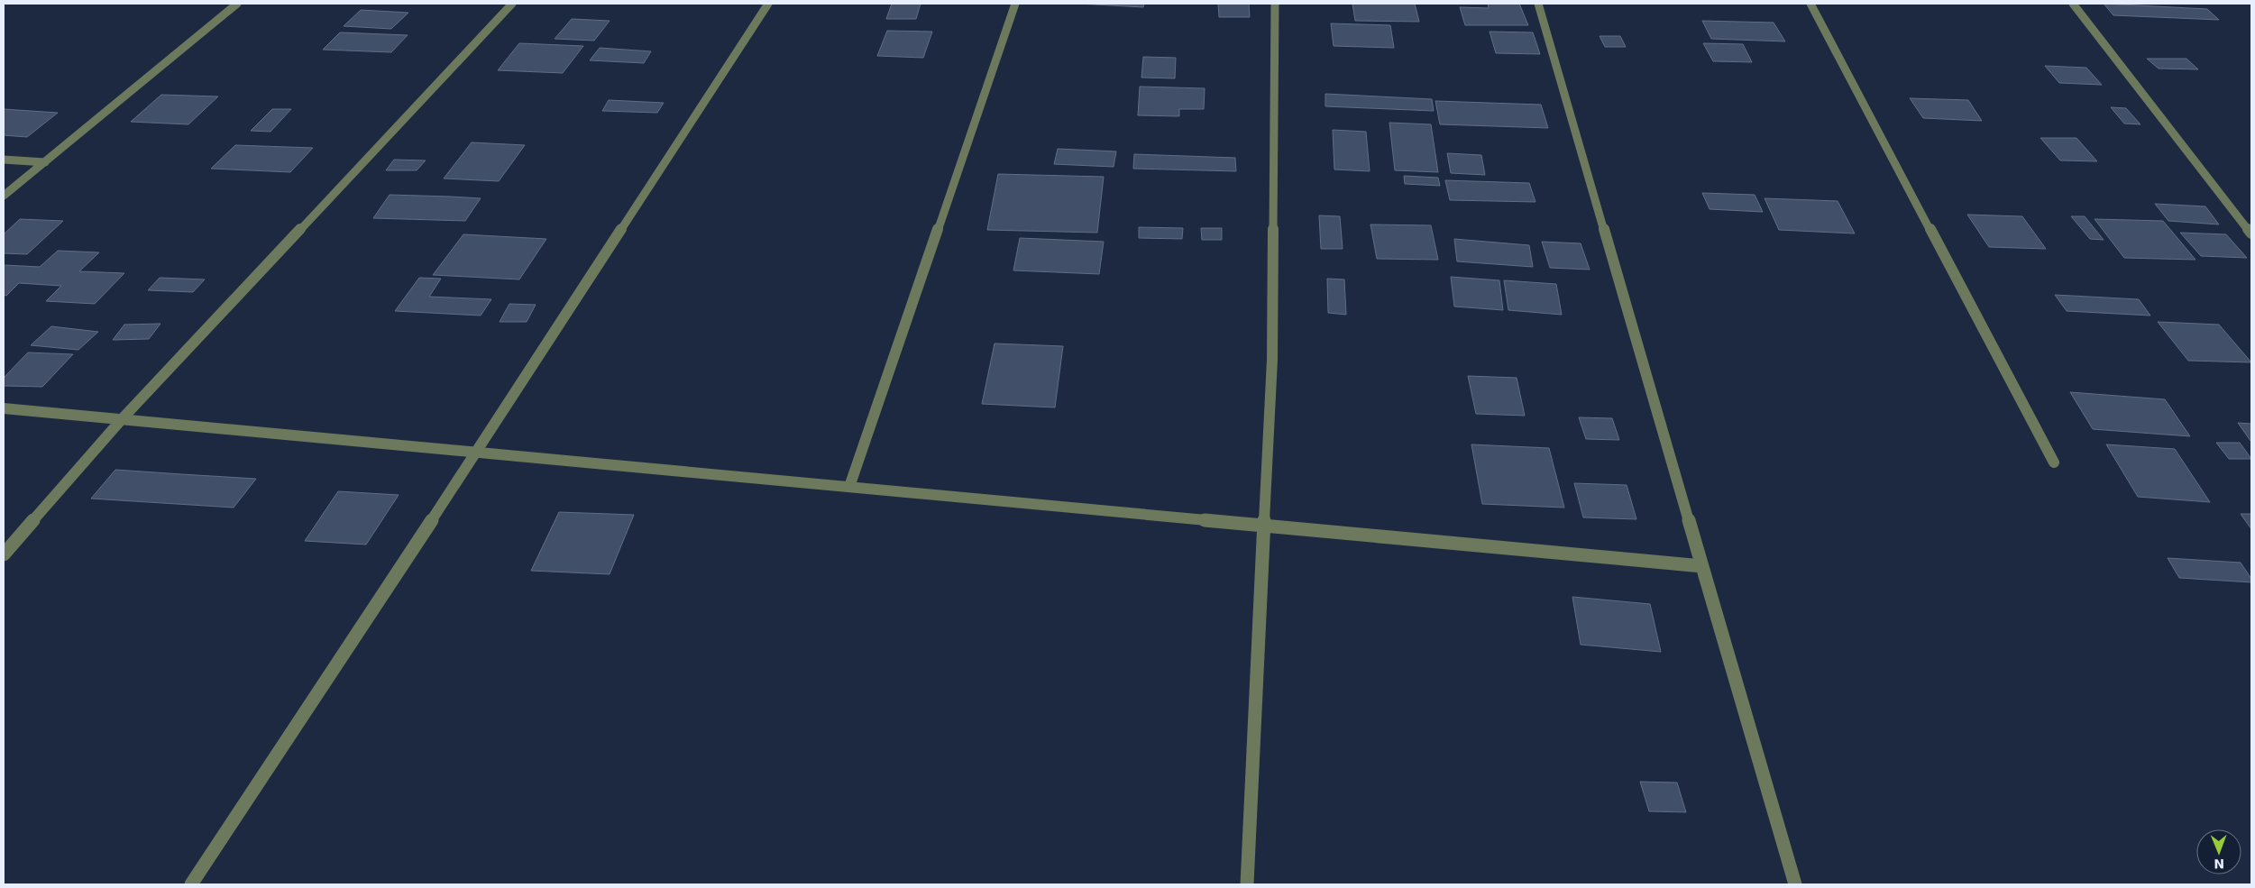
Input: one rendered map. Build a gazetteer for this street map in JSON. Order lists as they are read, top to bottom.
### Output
{
  "north": "bottom"
}
